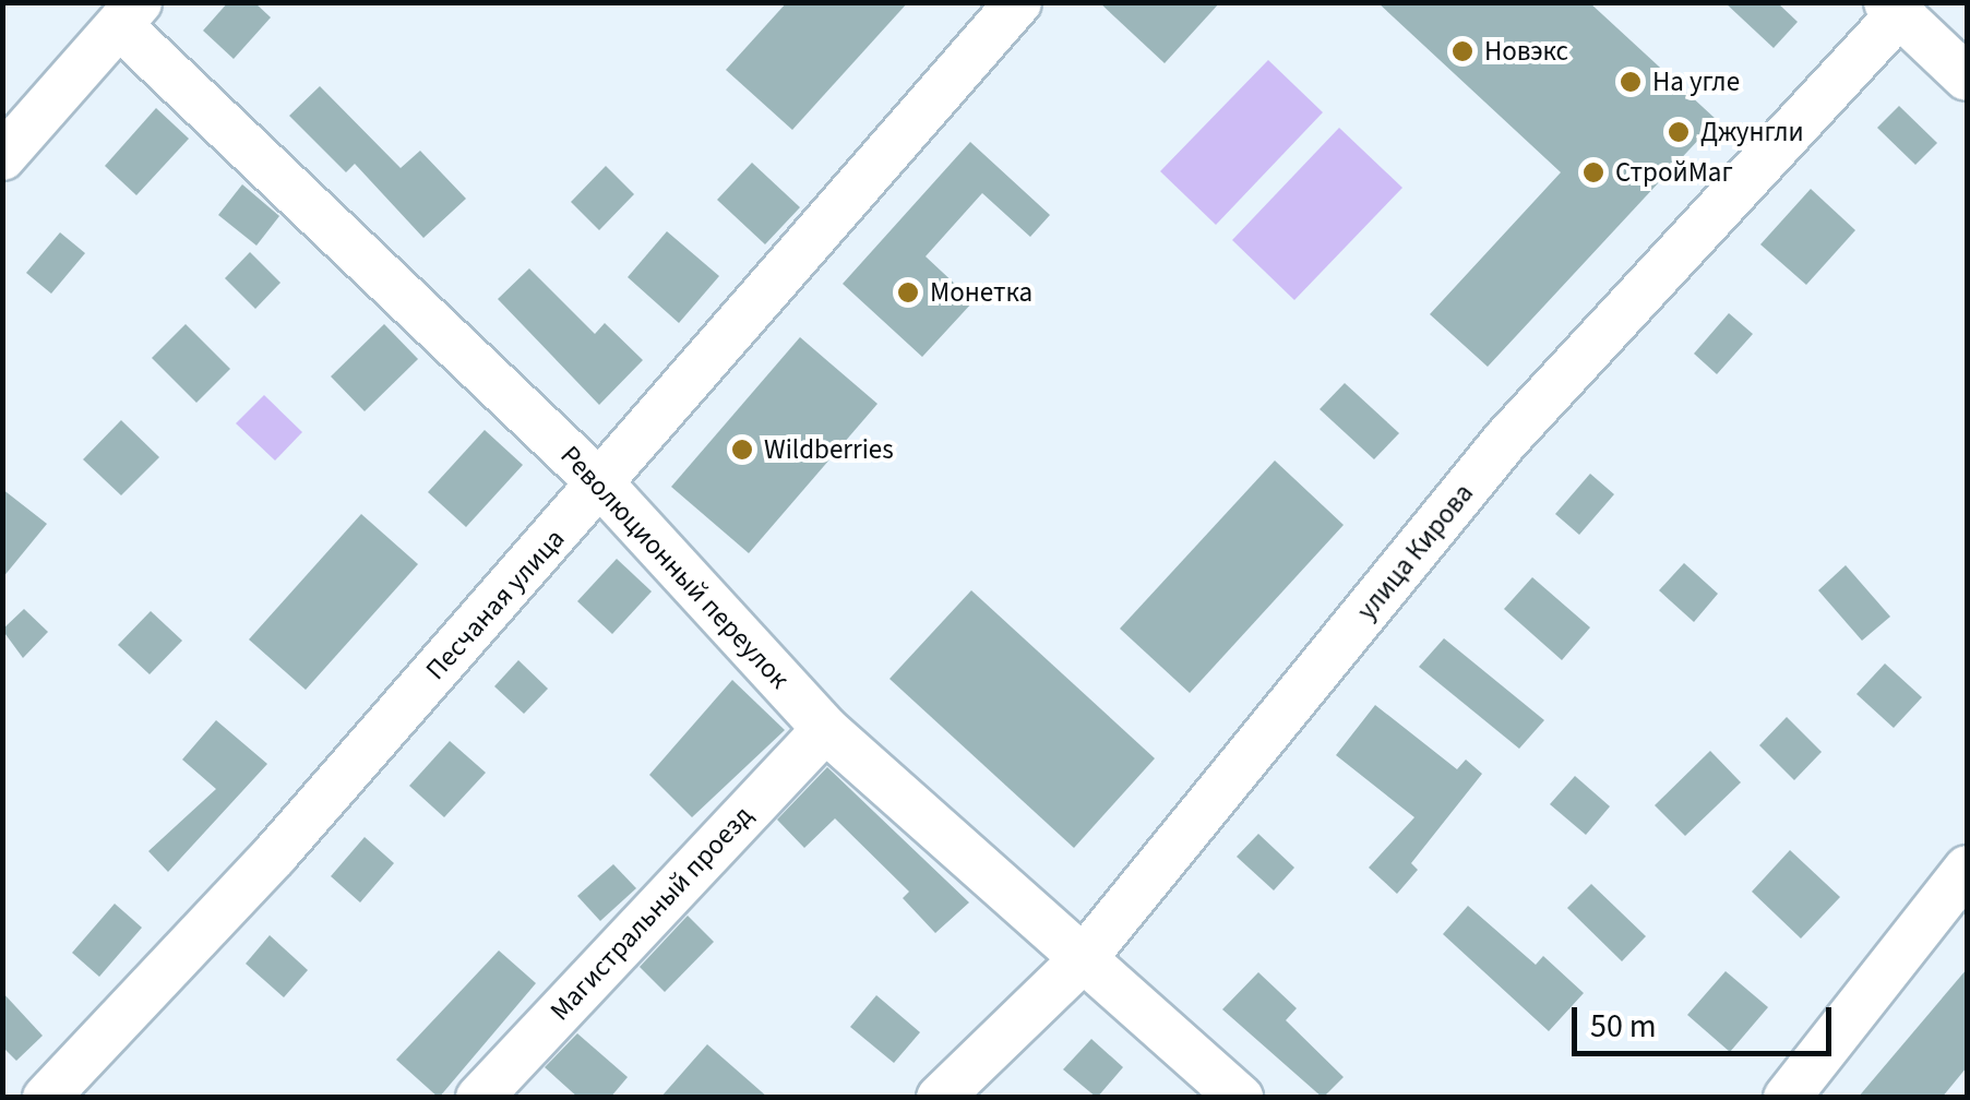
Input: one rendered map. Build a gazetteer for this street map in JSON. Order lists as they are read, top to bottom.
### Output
{
  "streets": {
    "street": [
      "улица Кирова",
      "Революционный переулок",
      "Песчаная улица",
      "Магистральный проезд"
    ]
  },
  "crossings": [
    ["улица Кирова", "Революционный переулок"],
    ["Революционный переулок", "Песчаная улица"],
    ["Революционный переулок", "Магистральный проезд"]
  ],
  "places": [
    "Новэкс",
    "На угле",
    "Джунгли",
    "СтройМаг",
    "Монетка",
    "Wildberries"
  ],
  "scale_bar": "50 m"
}
